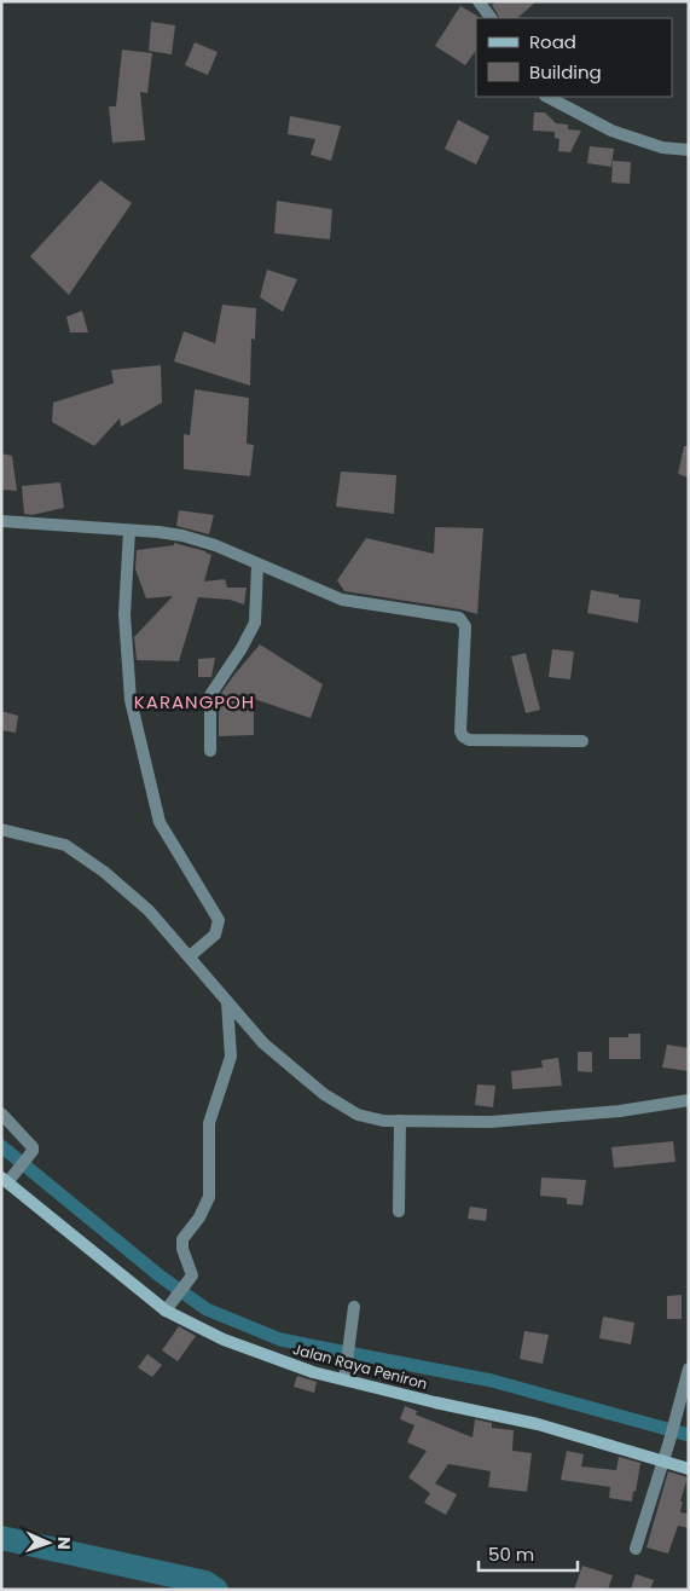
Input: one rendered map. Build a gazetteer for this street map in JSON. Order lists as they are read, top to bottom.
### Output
{
  "streets": {
    "main road": ["Jalan Raya Peniron"]
  },
  "districts": ["KARANGPOH"],
  "legend": ["Road", "Building"],
  "scale_bar": "50 m",
  "north": "right"
}
